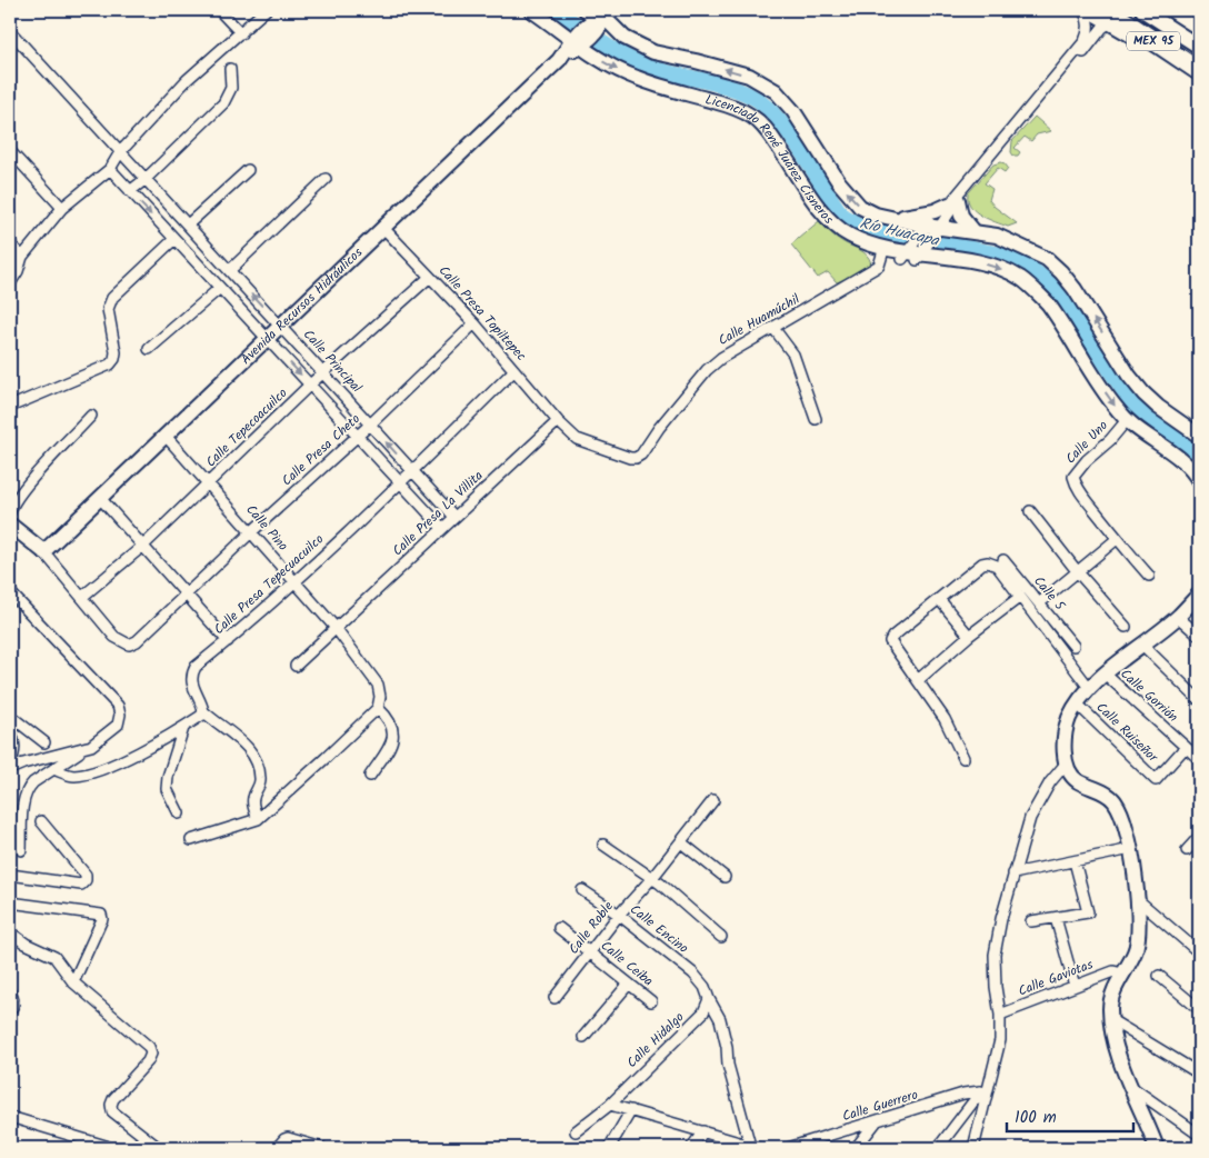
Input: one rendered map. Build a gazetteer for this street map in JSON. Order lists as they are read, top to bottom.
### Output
{
  "streets": {
    "highway": ["MEX 95"],
    "main road": ["Licenciado René Juárez Cisneros", "Avenida Recursos Hidráulicos"],
    "street": [
      "Calle Presa Topiltepec",
      "Calle Huamúchil",
      "Calle Principal",
      "Calle Tepecoacuilco",
      "Calle Uno",
      "Calle Presa Cheto",
      "Calle Presa La Villita",
      "Calle Pino",
      "Calle Presa Tepecuacuilco",
      "Calle 5",
      "Calle Gorrión",
      "Calle Ruiseñor",
      "Calle Roble",
      "Calle Encino",
      "Calle Ceiba",
      "Calle Gaviotas",
      "Calle Hidalgo",
      "Calle Guerrero"
    ]
  },
  "crossings": [
    ["Licenciado René Juárez Cisneros", "Avenida Recursos Hidráulicos"],
    ["Licenciado René Juárez Cisneros", "Calle Uno"],
    ["Avenida Recursos Hidráulicos", "Calle Presa Topiltepec"],
    ["Avenida Recursos Hidráulicos", "Calle Principal"],
    ["Avenida Recursos Hidráulicos", "Calle Pino"],
    ["Calle Presa Topiltepec", "Calle Huamúchil"],
    ["Calle Presa Topiltepec", "Calle Tepecoacuilco"],
    ["Calle Presa Topiltepec", "Calle Presa Cheto"],
    ["Calle Presa Topiltepec", "Calle Presa La Villita"],
    ["Calle Presa Topiltepec", "Calle Presa Tepecuacuilco"],
    ["Calle Principal", "Calle Tepecoacuilco"],
    ["Calle Principal", "Calle Presa Cheto"],
    ["Calle Principal", "Calle Presa La Villita"],
    ["Calle Principal", "Calle Presa Tepecuacuilco"],
    ["Calle Tepecoacuilco", "Calle Presa Cheto"],
    ["Calle Tepecoacuilco", "Calle Pino"],
    ["Calle Presa Cheto", "Calle Pino"],
    ["Calle Presa La Villita", "Calle Pino"],
    ["Calle Pino", "Calle Presa Tepecuacuilco"],
    ["Calle Gorrión", "Calle Ruiseñor"],
    ["Calle Roble", "Calle Encino"],
    ["Calle Roble", "Calle Ceiba"],
    ["Calle Encino", "Calle Hidalgo"]
  ],
  "water": ["Río Huacapa"],
  "scale_bar": "100 m"
}
